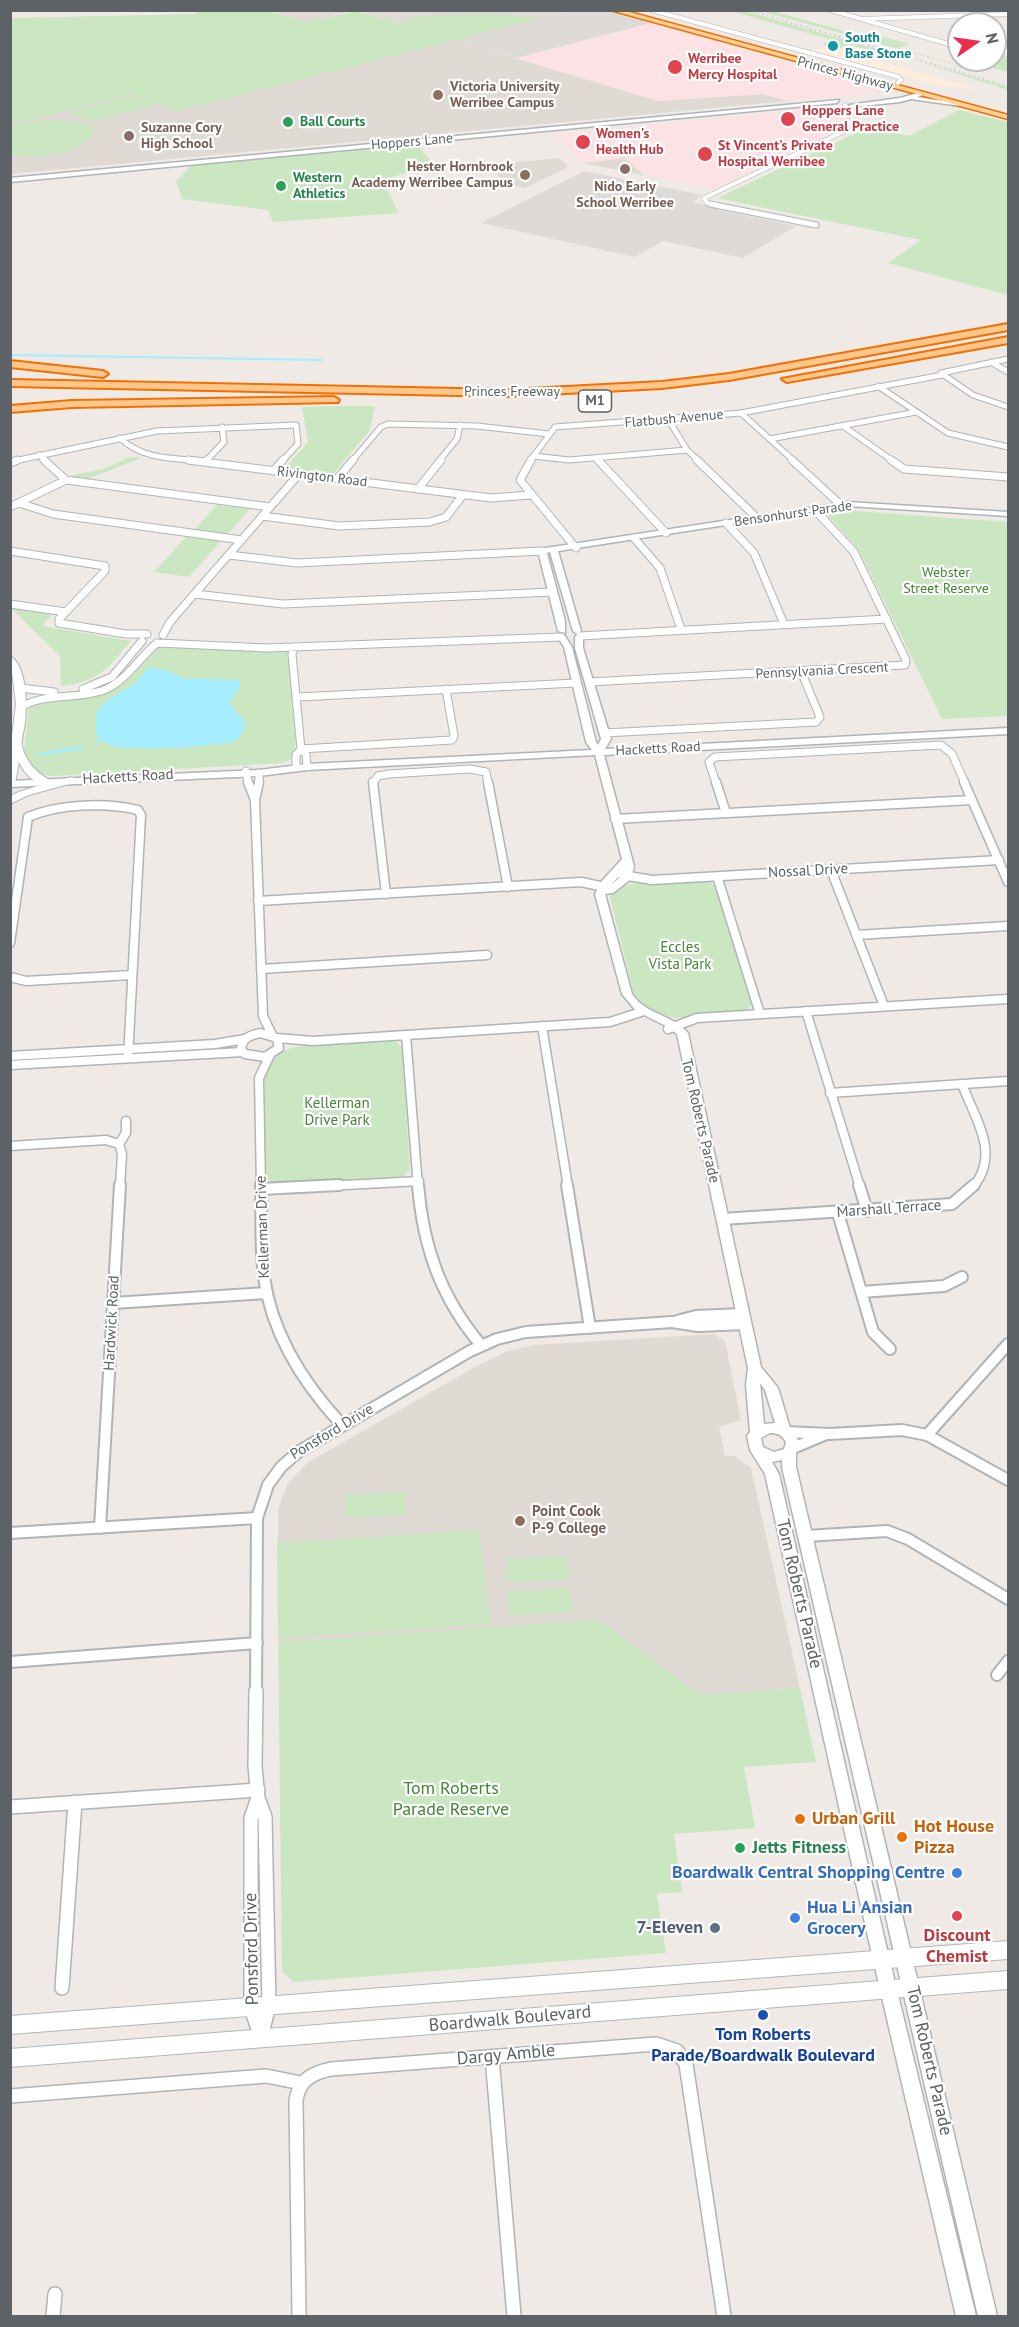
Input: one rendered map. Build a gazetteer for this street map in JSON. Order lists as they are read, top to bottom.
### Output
{
  "streets": {
    "highway": ["Princes Highway", "Princes Freeway", "M1"],
    "main road": ["Boardwalk Boulevard"],
    "street": [
      "Hoppers Lane",
      "Flatbush Avenue",
      "Rivington Road",
      "Bensonhurst Parade",
      "Pennsylvania Crescent",
      "Hacketts Road",
      "Nossal Drive",
      "Tom Roberts Parade",
      "Marshall Terrace",
      "Kellerman Drive",
      "Hardwick Road",
      "Ponsford Drive",
      "Dargy Amble"
    ]
  },
  "crossings": [
    ["Princes Highway", "Hoppers Lane"],
    ["Bensonhurst Parade", "Pennsylvania Crescent"],
    ["Tom Roberts Parade", "Marshall Terrace"],
    ["Tom Roberts Parade", "Ponsford Drive"],
    ["Tom Roberts Parade", "Boardwalk Boulevard"],
    ["Kellerman Drive", "Ponsford Drive"],
    ["Ponsford Drive", "Boardwalk Boulevard"]
  ],
  "parks": [
    "Webster Street Reserve",
    "Eccles Vista Park",
    "Kellerman Drive Park",
    "Tom Roberts Parade Reserve"
  ],
  "places": [
    "South Base Stone",
    "Werribee Mercy Hospital",
    "Victoria University Werribee Campus",
    "Hoppers Lane General Practice",
    "Ball Courts",
    "Suzanne Cory High School",
    "Women's Health Hub",
    "St Vincent's Private Hospital Werribee",
    "Nido Early School Werribee",
    "Hester Hornbrook Academy Werribee Campus",
    "Western Athletics",
    "Point Cook P-9 College",
    "Urban Grill",
    "Hot House Pizza",
    "Jetts Fitness",
    "Boardwalk Central Shopping Centre",
    "Discount Chemist",
    "Hua Li Ansian Grocery",
    "7-Eleven",
    "Tom Roberts Parade/Boardwalk Boulevard"
  ],
  "north": "right"
}
